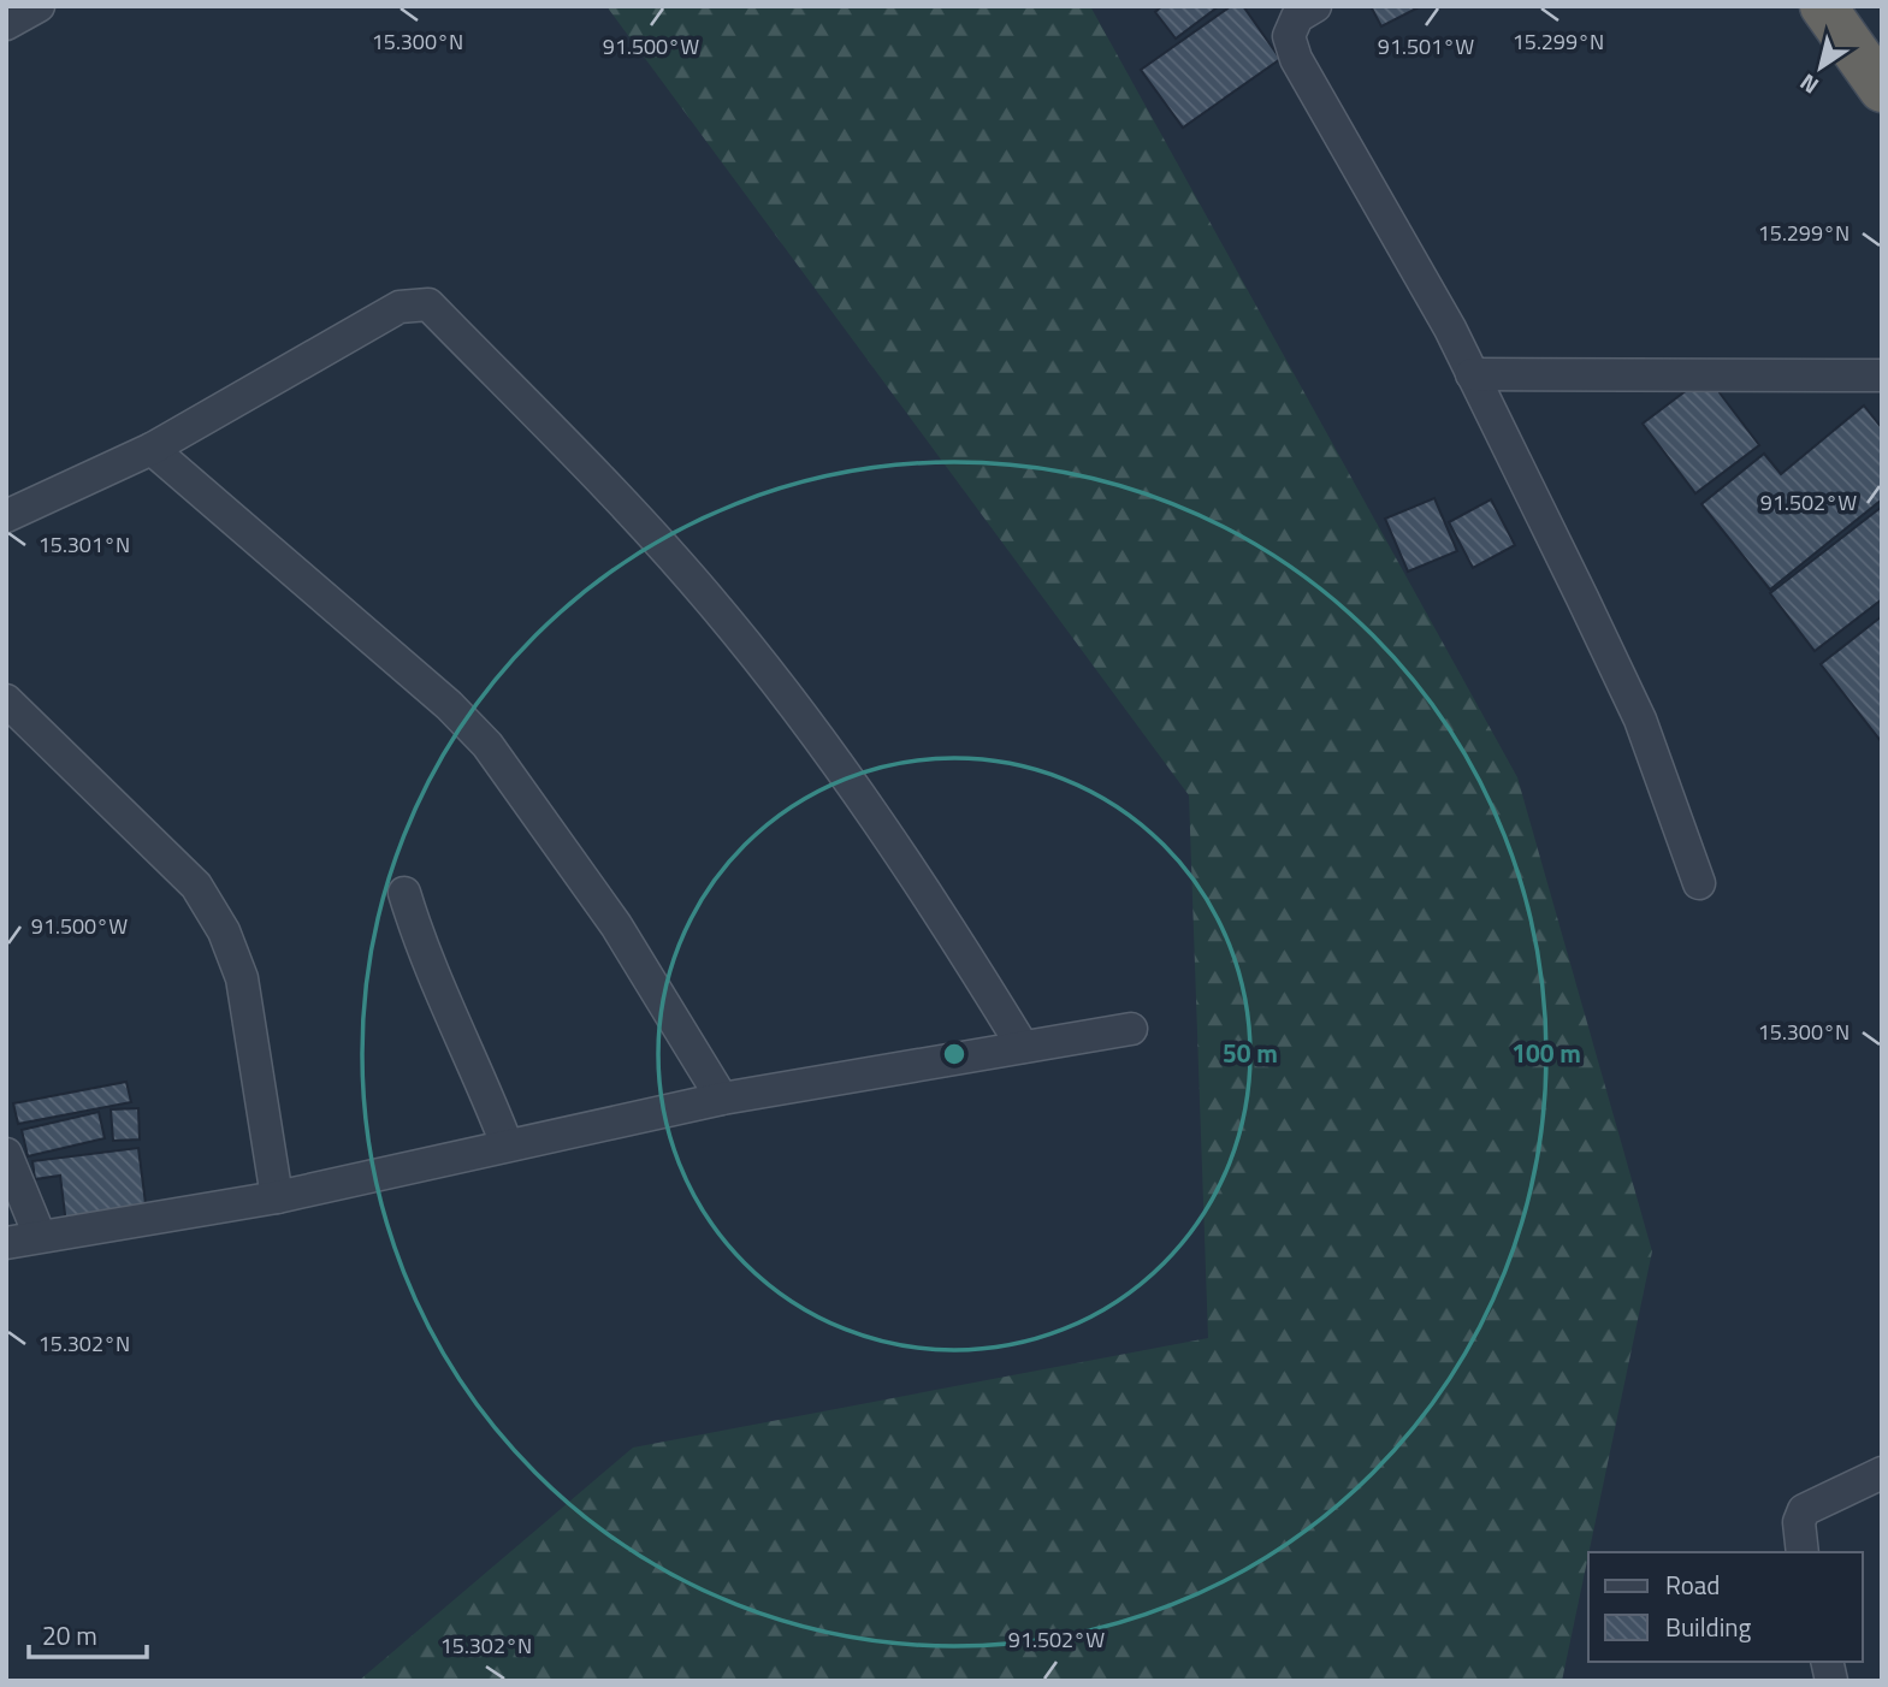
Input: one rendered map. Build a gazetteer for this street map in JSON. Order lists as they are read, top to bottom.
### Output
{
  "legend": ["Road", "Building"],
  "scale_bar": "20 m",
  "north": "bottom left",
  "coordinates": [
    "15.300°N",
    "15.299°N",
    "91.500°W",
    "91.501°W",
    "91.502°W",
    "15.301°N",
    "15.302°N"
  ],
  "rings": ["50 m", "100 m"]
}
